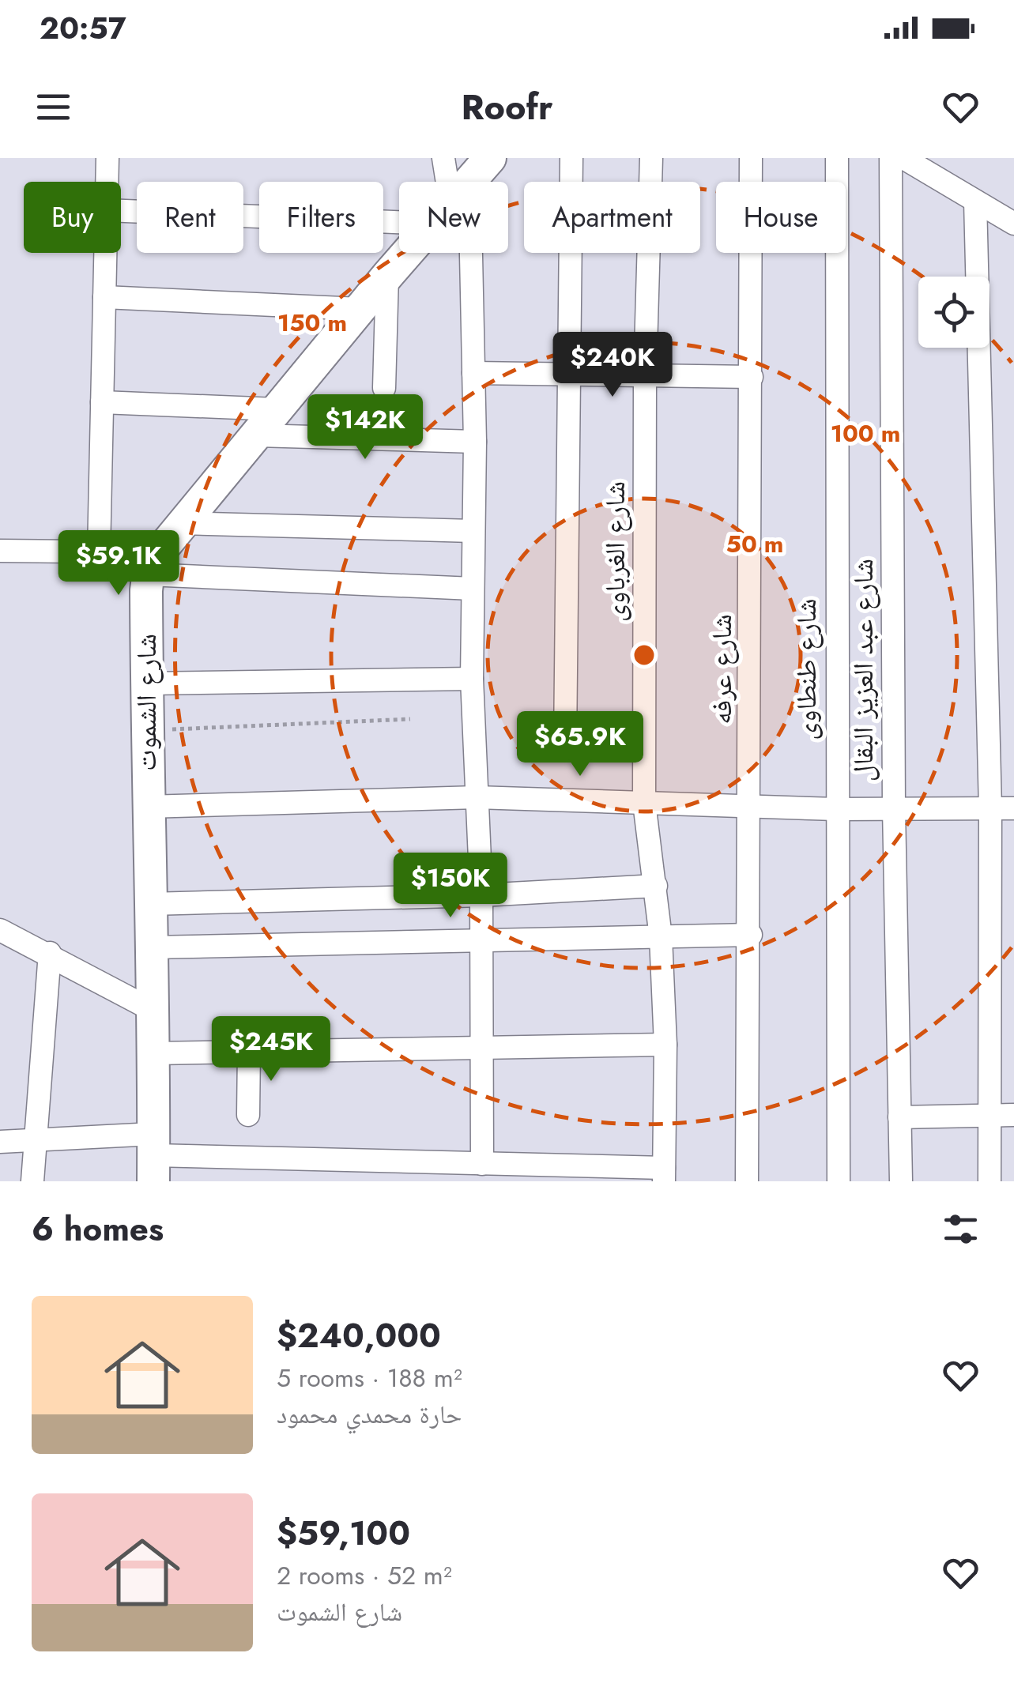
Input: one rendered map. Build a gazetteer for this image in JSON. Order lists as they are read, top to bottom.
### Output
{
  "streets": {
    "street": [
      "شارع الغرباوى",
      "شارع عرفه",
      "شارع طنطاوى",
      "شارع عبد العزيز البقال",
      "شارع الشموت"
    ]
  },
  "page": {
    "status": "20:57",
    "header": "Roofr",
    "chip": [
      "Buy",
      "Rent",
      "Filters",
      "New",
      "Apartment",
      "House"
    ],
    "price": [
      "$240K",
      "$142K",
      "$59.1K",
      "$65.9K",
      "$150K",
      "$245K"
    ],
    "heading": "6 homes",
    "list": [
      {
        "name": "$240,000",
        "note": "5 rooms · 188 m² · حارة محمدي محمود"
      },
      {
        "name": "$59,100",
        "note": "2 rooms · 52 m² · شارع الشموت"
      }
    ]
  },
  "rings": ["150 m", "100 m", "50 m"]
}
